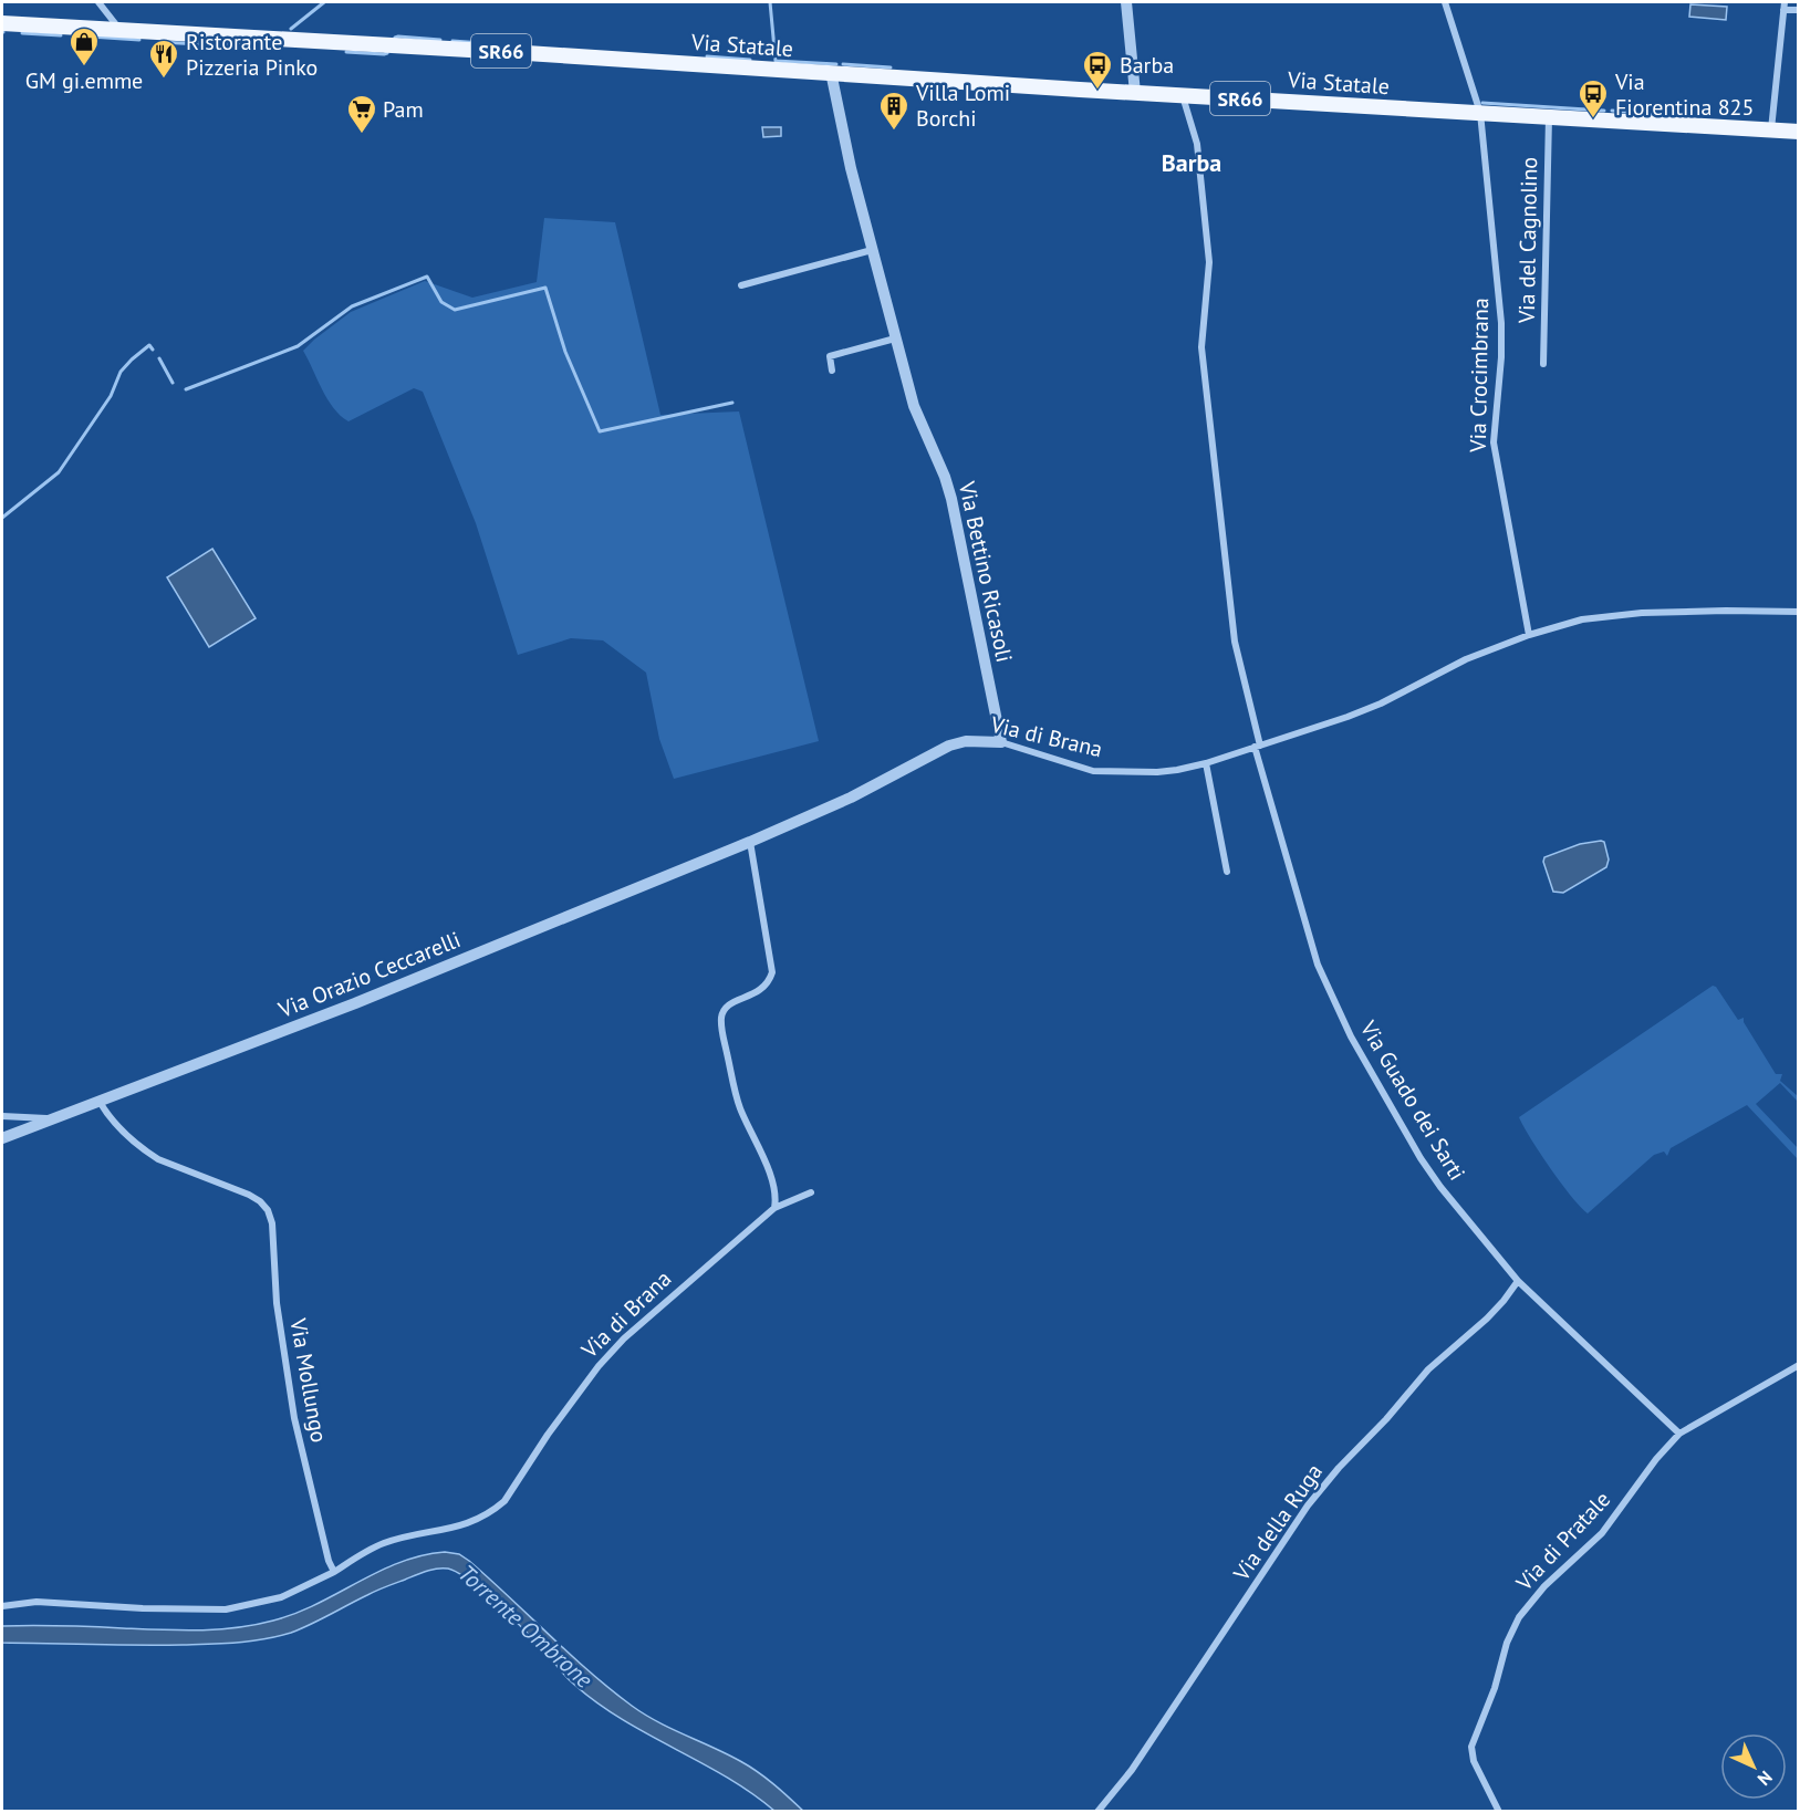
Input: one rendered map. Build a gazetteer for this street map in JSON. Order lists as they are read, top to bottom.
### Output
{
  "streets": {
    "main road": ["Via Statale", "SR66"],
    "street": [
      "Via del Cagnolino",
      "Via Crocimbrana",
      "Via Bettino Ricasoli",
      "Via di Brana",
      "Via Orazio Ceccarelli",
      "Via Guado dei Sarti",
      "Via Mollungo",
      "Via della Ruga",
      "Via di Pratale"
    ]
  },
  "crossings": [
    ["Via Statale", "SR66"],
    ["Via Statale", "Via Crocimbrana"],
    ["Via Statale", "Via Bettino Ricasoli"],
    ["SR66", "Via del Cagnolino"],
    ["SR66", "Via Crocimbrana"],
    ["Via Crocimbrana", "Via di Brana"],
    ["Via Bettino Ricasoli", "Via di Brana"],
    ["Via di Brana", "Via Orazio Ceccarelli"],
    ["Via di Brana", "Via Guado dei Sarti"],
    ["Via di Brana", "Via Mollungo"],
    ["Via Orazio Ceccarelli", "Via Mollungo"],
    ["Via Guado dei Sarti", "Via della Ruga"],
    ["Via Guado dei Sarti", "Via di Pratale"]
  ],
  "districts": ["Barba"],
  "water": ["Torrente Ombrone"],
  "places": {
    "shop": ["GM gi.emme"],
    "restaurant": ["Ristorante Pizzeria Pinko"],
    "bus stop": ["Barba", "Via Fiorentina 825"],
    "building": ["Villa Lomi Borchi"],
    "supermarket": ["Pam"]
  },
  "north": "bottom right"
}
